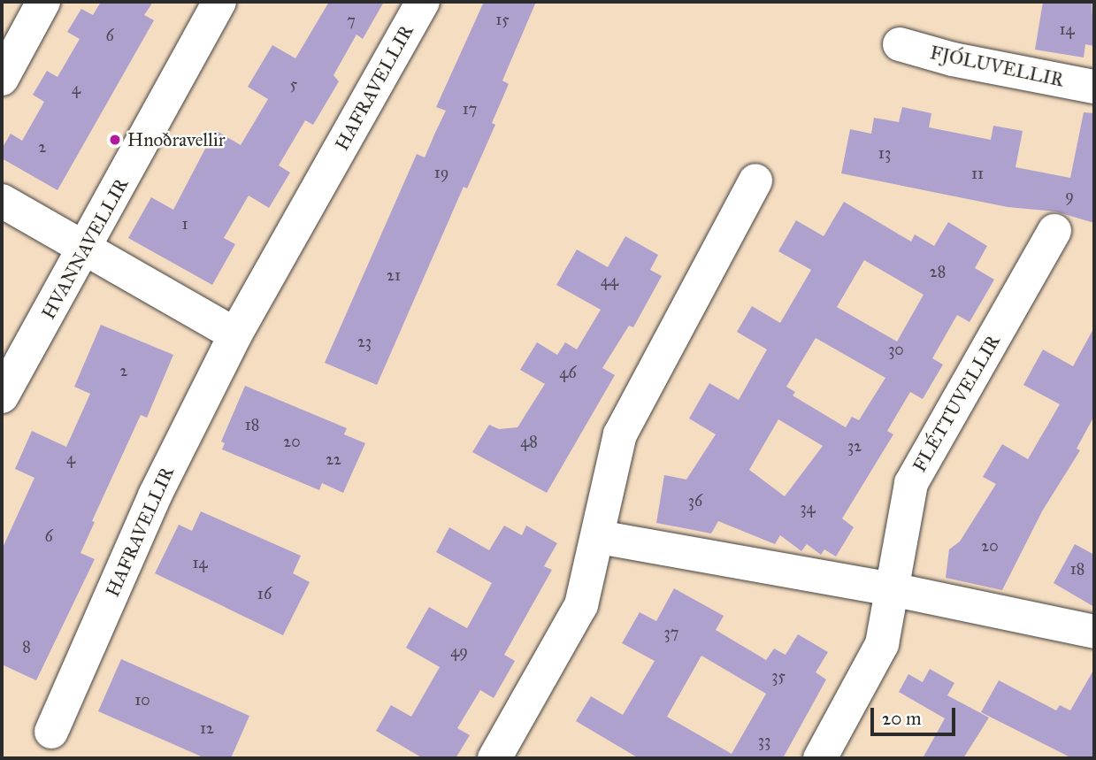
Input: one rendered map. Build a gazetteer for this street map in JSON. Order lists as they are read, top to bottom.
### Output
{
  "streets": {
    "street": [
      "FJÓLUVELLIR",
      "HAFRAVELLIR",
      "HVANNAVELLIR",
      "FLÉTTUVELLIR"
    ]
  },
  "places": ["Hnoðravellir"],
  "house_numbers": [
    "15",
    "7",
    "14",
    "6",
    "5",
    "4",
    "17",
    "2",
    "13",
    "19",
    "11",
    "9",
    "1",
    "28",
    "21",
    "44",
    "23",
    "30",
    "2",
    "46",
    "18",
    "20",
    "48",
    "32",
    "4",
    "22",
    "36",
    "34",
    "6",
    "20",
    "14",
    "18",
    "16",
    "37",
    "8",
    "49",
    "35",
    "10",
    "12",
    "33"
  ],
  "scale_bar": "20 m"
}
